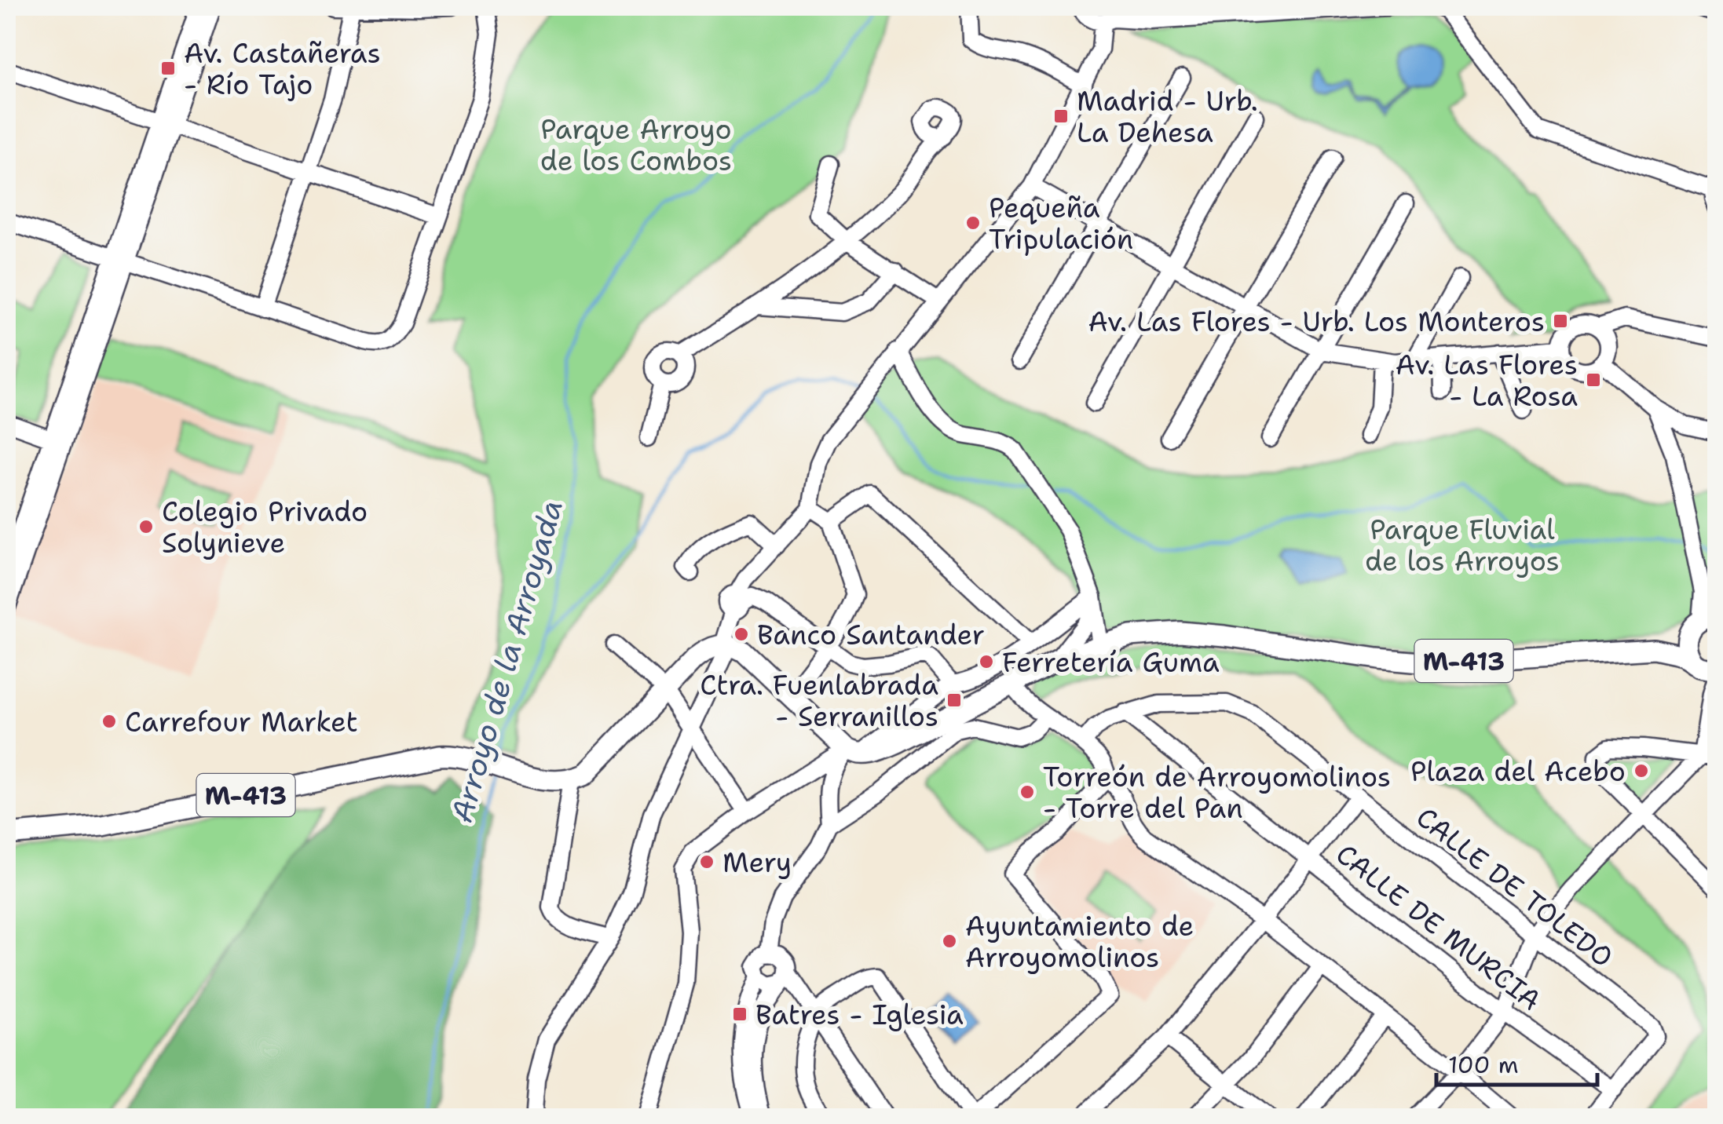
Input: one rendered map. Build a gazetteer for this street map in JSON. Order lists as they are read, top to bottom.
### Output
{
  "streets": {
    "main road": ["M-413"],
    "street": ["CALLE DE TOLEDO", "CALLE DE MURCIA"]
  },
  "crossings": [
    ["CALLE DE TOLEDO", "CALLE DE MURCIA"]
  ],
  "water": ["Arroyo de la Arroyada"],
  "parks": ["Parque Arroyo de los Combos", "Parque Fluvial de los Arroyos"],
  "places": {
    "transit": [
      "Av. Castañeras - Río Tajo",
      "Madrid - Urb. La Dehesa",
      "Av. Las Flores - Urb. Los Monteros",
      "Av. Las Flores - La Rosa",
      "Ctra. Fuenlabrada - Serranillos",
      "Batres - Iglesia"
    ],
    "other": [
      "Pequeña Tripulación",
      "Colegio Privado Solynieve",
      "Banco Santander",
      "Ferretería Guma",
      "Carrefour Market",
      "Plaza del Acebo",
      "Torreón de Arroyomolinos - Torre del Pan",
      "Mery",
      "Ayuntamiento de Arroyomolinos"
    ]
  },
  "scale_bar": "100 m"
}
